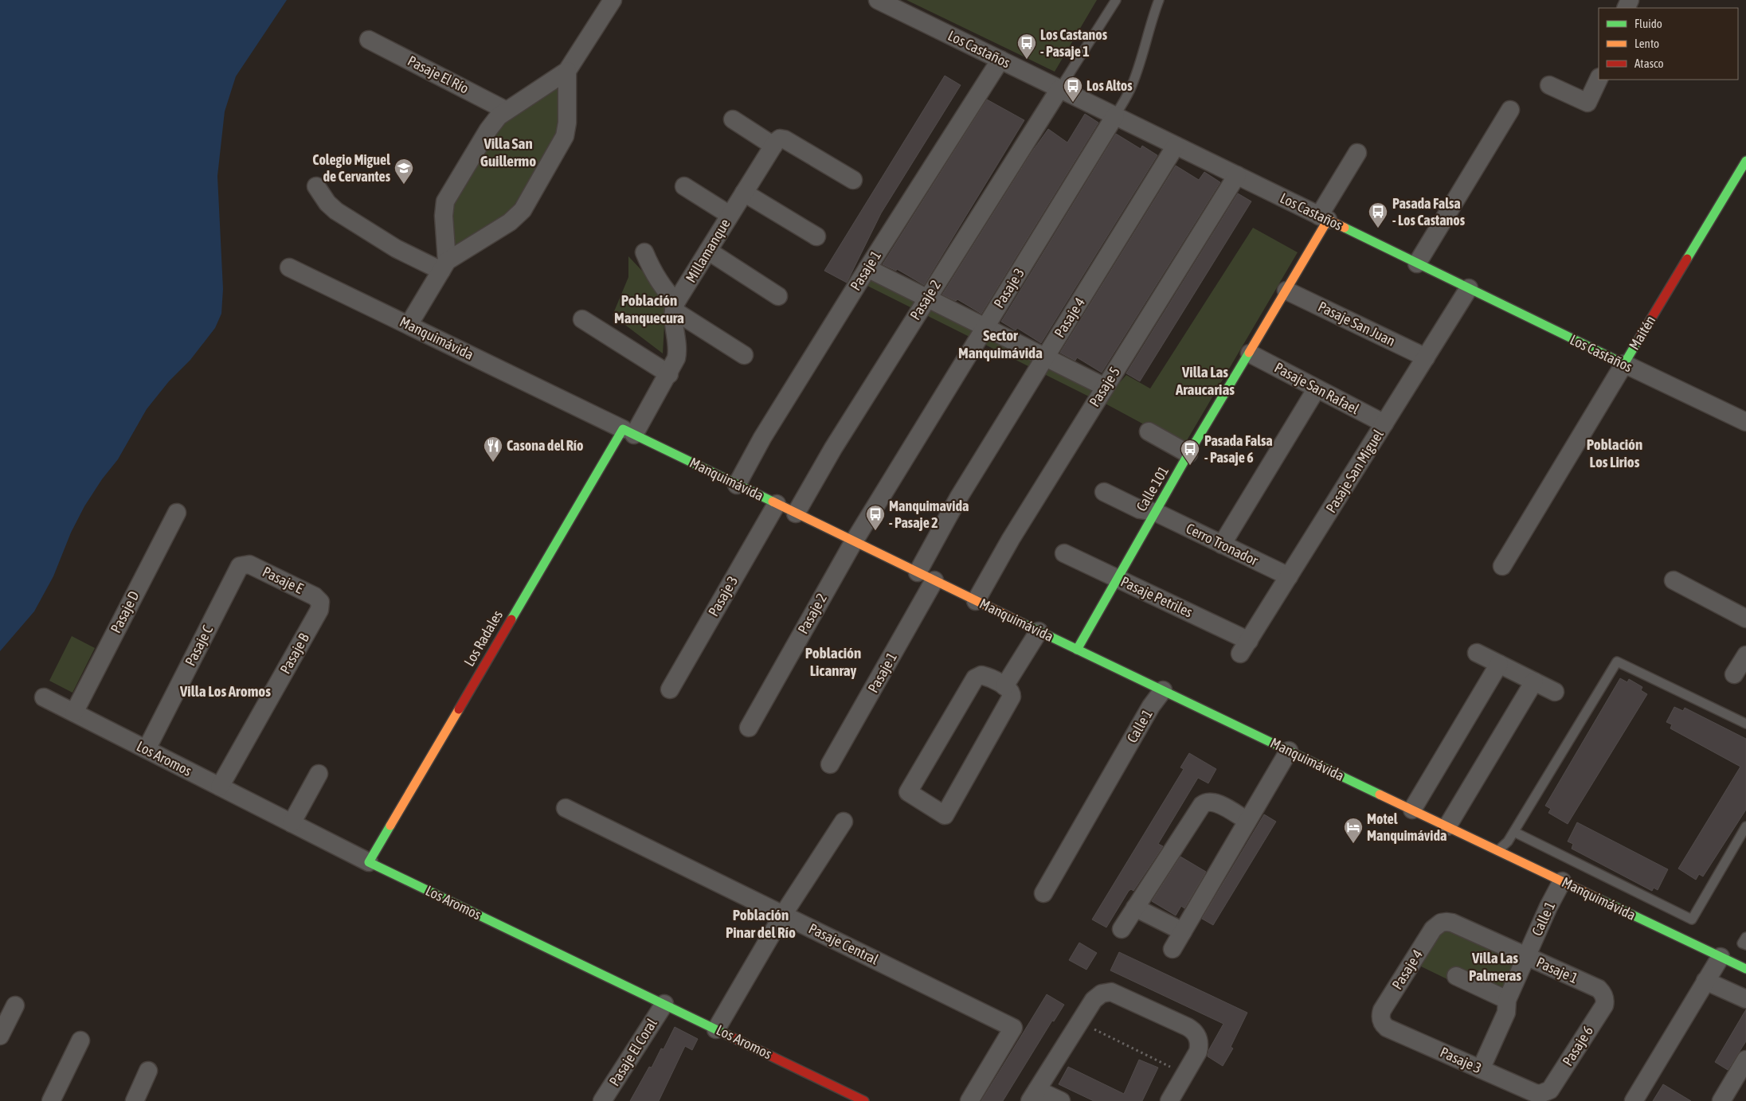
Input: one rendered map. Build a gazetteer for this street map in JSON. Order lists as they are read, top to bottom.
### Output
{
  "streets": {
    "street": [
      "Los Castaños",
      "Pasaje El Río",
      "Millamanque",
      "Pasaje 1",
      "Pasaje 3",
      "Pasaje 2",
      "Pasaje 4",
      "Pasaje San Juan",
      "Maitén",
      "Manquimávida",
      "Pasaje 5",
      "Pasaje San Rafael",
      "Pasaje San Miguel",
      "Calle 101",
      "Cerro Tronador",
      "Pasaje E",
      "Pasaje Petriles",
      "Pasaje D",
      "Los Radales",
      "Pasaje C",
      "Pasaje B",
      "Calle 1",
      "Los Aromos",
      "Pasaje Central",
      "Pasaje 6",
      "Pasaje El Coral"
    ]
  },
  "crossings": [
    ["Los Castaños", "Pasaje 1"],
    ["Los Castaños", "Pasaje 3"],
    ["Los Castaños", "Pasaje 2"],
    ["Los Castaños", "Pasaje 4"],
    ["Los Castaños", "Maitén"],
    ["Los Castaños", "Pasaje 5"],
    ["Los Castaños", "Pasaje San Miguel"],
    ["Los Castaños", "Calle 101"],
    ["Pasaje 1", "Pasaje 4"],
    ["Pasaje 1", "Manquimávida"],
    ["Pasaje 1", "Calle 1"],
    ["Pasaje 1", "Pasaje 6"],
    ["Pasaje 3", "Pasaje 2"],
    ["Pasaje 3", "Pasaje 4"],
    ["Pasaje 3", "Manquimávida"],
    ["Pasaje 3", "Pasaje 6"],
    ["Pasaje 2", "Manquimávida"],
    ["Pasaje 4", "Manquimávida"],
    ["Pasaje San Juan", "Pasaje San Miguel"],
    ["Pasaje San Juan", "Calle 101"],
    ["Manquimávida", "Pasaje 5"],
    ["Manquimávida", "Calle 101"],
    ["Manquimávida", "Los Radales"],
    ["Manquimávida", "Calle 1"],
    ["Pasaje San Rafael", "Pasaje San Miguel"],
    ["Pasaje San Rafael", "Calle 101"],
    ["Pasaje San Miguel", "Cerro Tronador"],
    ["Pasaje San Miguel", "Pasaje Petriles"],
    ["Calle 101", "Cerro Tronador"],
    ["Calle 101", "Pasaje Petriles"],
    ["Pasaje E", "Pasaje C"],
    ["Pasaje E", "Pasaje B"],
    ["Pasaje D", "Los Aromos"],
    ["Los Radales", "Los Aromos"],
    ["Pasaje C", "Los Aromos"],
    ["Pasaje B", "Los Aromos"],
    ["Los Aromos", "Pasaje El Coral"]
  ],
  "districts": [
    "Villa San Guillermo",
    "Población Manquecura",
    "Sector Manquimávida",
    "Villa Las Araucarias",
    "Población Los Lirios",
    "Población Licanray",
    "Villa Los Aromos",
    "Población Pinar del Río",
    "Villa Las Palmeras"
  ],
  "places": {
    "bus stop": [
      "Los Castanos - Pasaje 1",
      "Los Altos",
      "Pasada Falsa - Los Castanos",
      "Pasada Falsa - Pasaje 6",
      "Manquimavida - Pasaje 2"
    ],
    "school or university": ["Colegio Miguel de Cervantes"],
    "restaurant": ["Casona del Río"],
    "hotel": ["Motel Manquimávida"]
  },
  "legend": ["Fluido", "Lento", "Atasco"]
}
